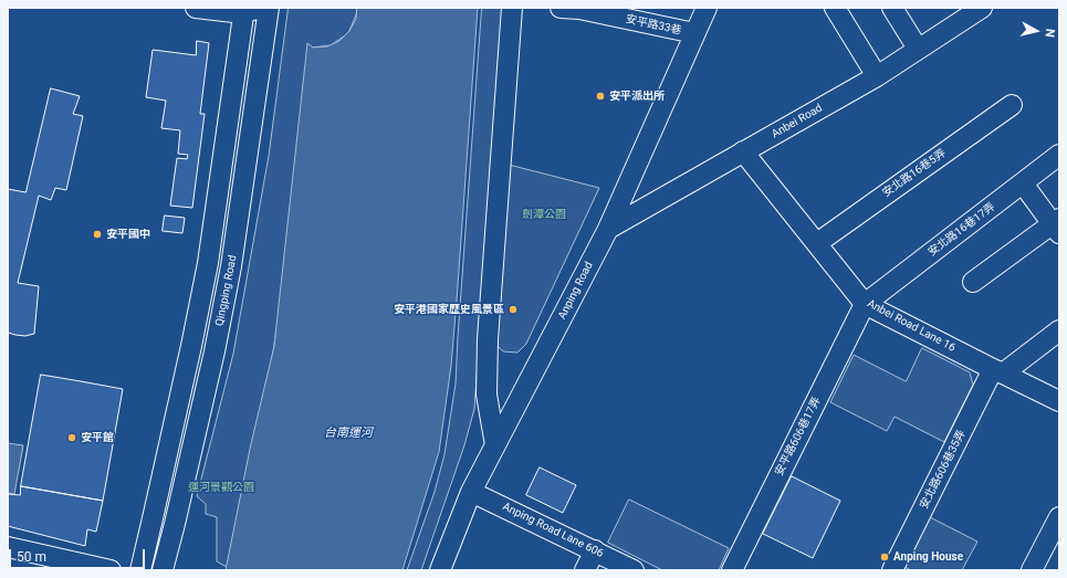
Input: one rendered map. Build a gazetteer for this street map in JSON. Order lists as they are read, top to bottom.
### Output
{
  "streets": {
    "street": [
      "安平路33巷",
      "Anbei Road",
      "安北路16巷5弄",
      "安北路16巷17弄",
      "Qingping Road",
      "Anping Road",
      "Anbei Road Lane 16",
      "安平路606巷17弄",
      "安北路606巷35弄",
      "Anping Road Lane 606"
    ]
  },
  "crossings": [
    ["安平路33巷", "Anping Road"],
    ["Anbei Road", "Anping Road"],
    ["Anbei Road", "Anbei Road Lane 16"],
    ["安北路16巷5弄", "Anbei Road Lane 16"],
    ["安北路16巷17弄", "Anbei Road Lane 16"],
    ["安北路16巷17弄", "安平路606巷17弄"],
    ["Anping Road", "Anping Road Lane 606"],
    ["Anbei Road Lane 16", "安平路606巷17弄"],
    ["Anbei Road Lane 16", "安北路606巷35弄"]
  ],
  "water": ["台南運河"],
  "parks": ["劍潭公園", "運河景觀公園"],
  "places": [
    "安平派出所",
    "安平國中",
    "安平港國家歷史風景區",
    "安平館",
    "Anping House"
  ],
  "scale_bar": "50 m",
  "north": "right"
}
